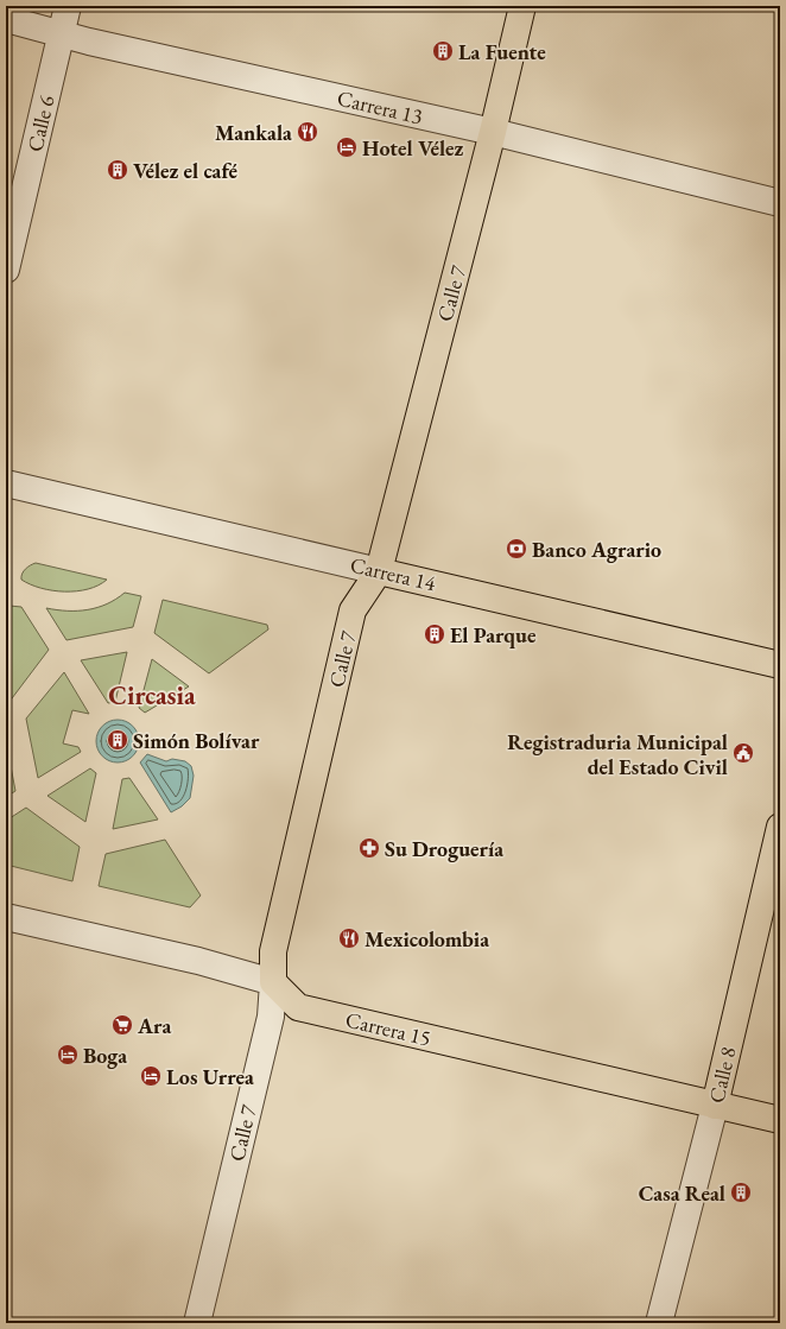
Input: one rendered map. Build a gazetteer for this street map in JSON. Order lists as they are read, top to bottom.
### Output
{
  "streets": {
    "main road": [
      "Calle 7",
      "Carrera 14",
      "Carrera 15",
      "Calle 8"
    ],
    "street": ["Carrera 13", "Calle 6"]
  },
  "crossings": [
    ["Carrera 13", "Calle 6"],
    ["Carrera 13", "Calle 7"],
    ["Calle 7", "Carrera 14"],
    ["Calle 7", "Carrera 15"],
    ["Carrera 15", "Calle 8"]
  ],
  "districts": ["Circasia"],
  "places": {
    "building": [
      "La Fuente",
      "Vélez el café",
      "El Parque",
      "Simón Bolívar",
      "Casa Real"
    ],
    "restaurant": ["Mankala", "Mexicolombia"],
    "hotel": ["Hotel Vélez", "Boga", "Los Urrea"],
    "bank": ["Banco Agrario"],
    "public building": ["Registraduria Municipal del Estado Civil"],
    "pharmacy": ["Su Droguería"],
    "supermarket": ["Ara"]
  }
}
